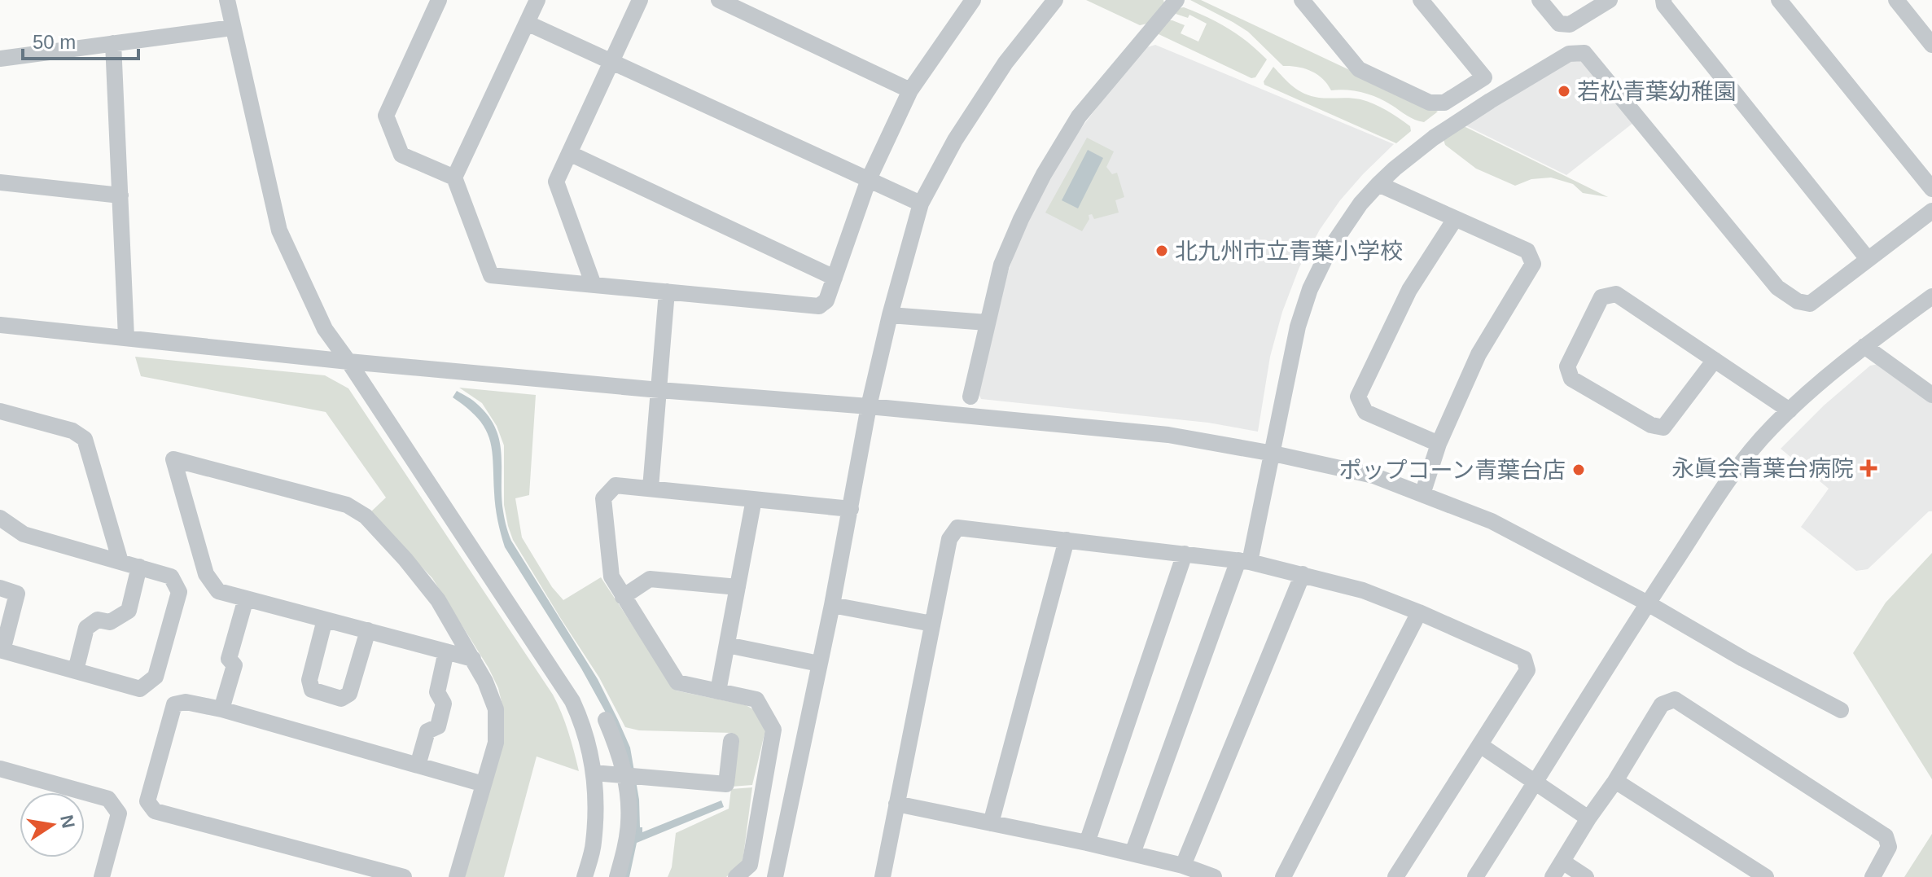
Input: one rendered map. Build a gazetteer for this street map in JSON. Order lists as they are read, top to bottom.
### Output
{
  "places": {
    "other": ["若松青葉幼稚園", "北九州市立青葉小学校", "ポップコーン青葉台店"],
    "health": ["永眞会青葉台病院"]
  },
  "scale_bar": "50 m",
  "north": "right"
}
